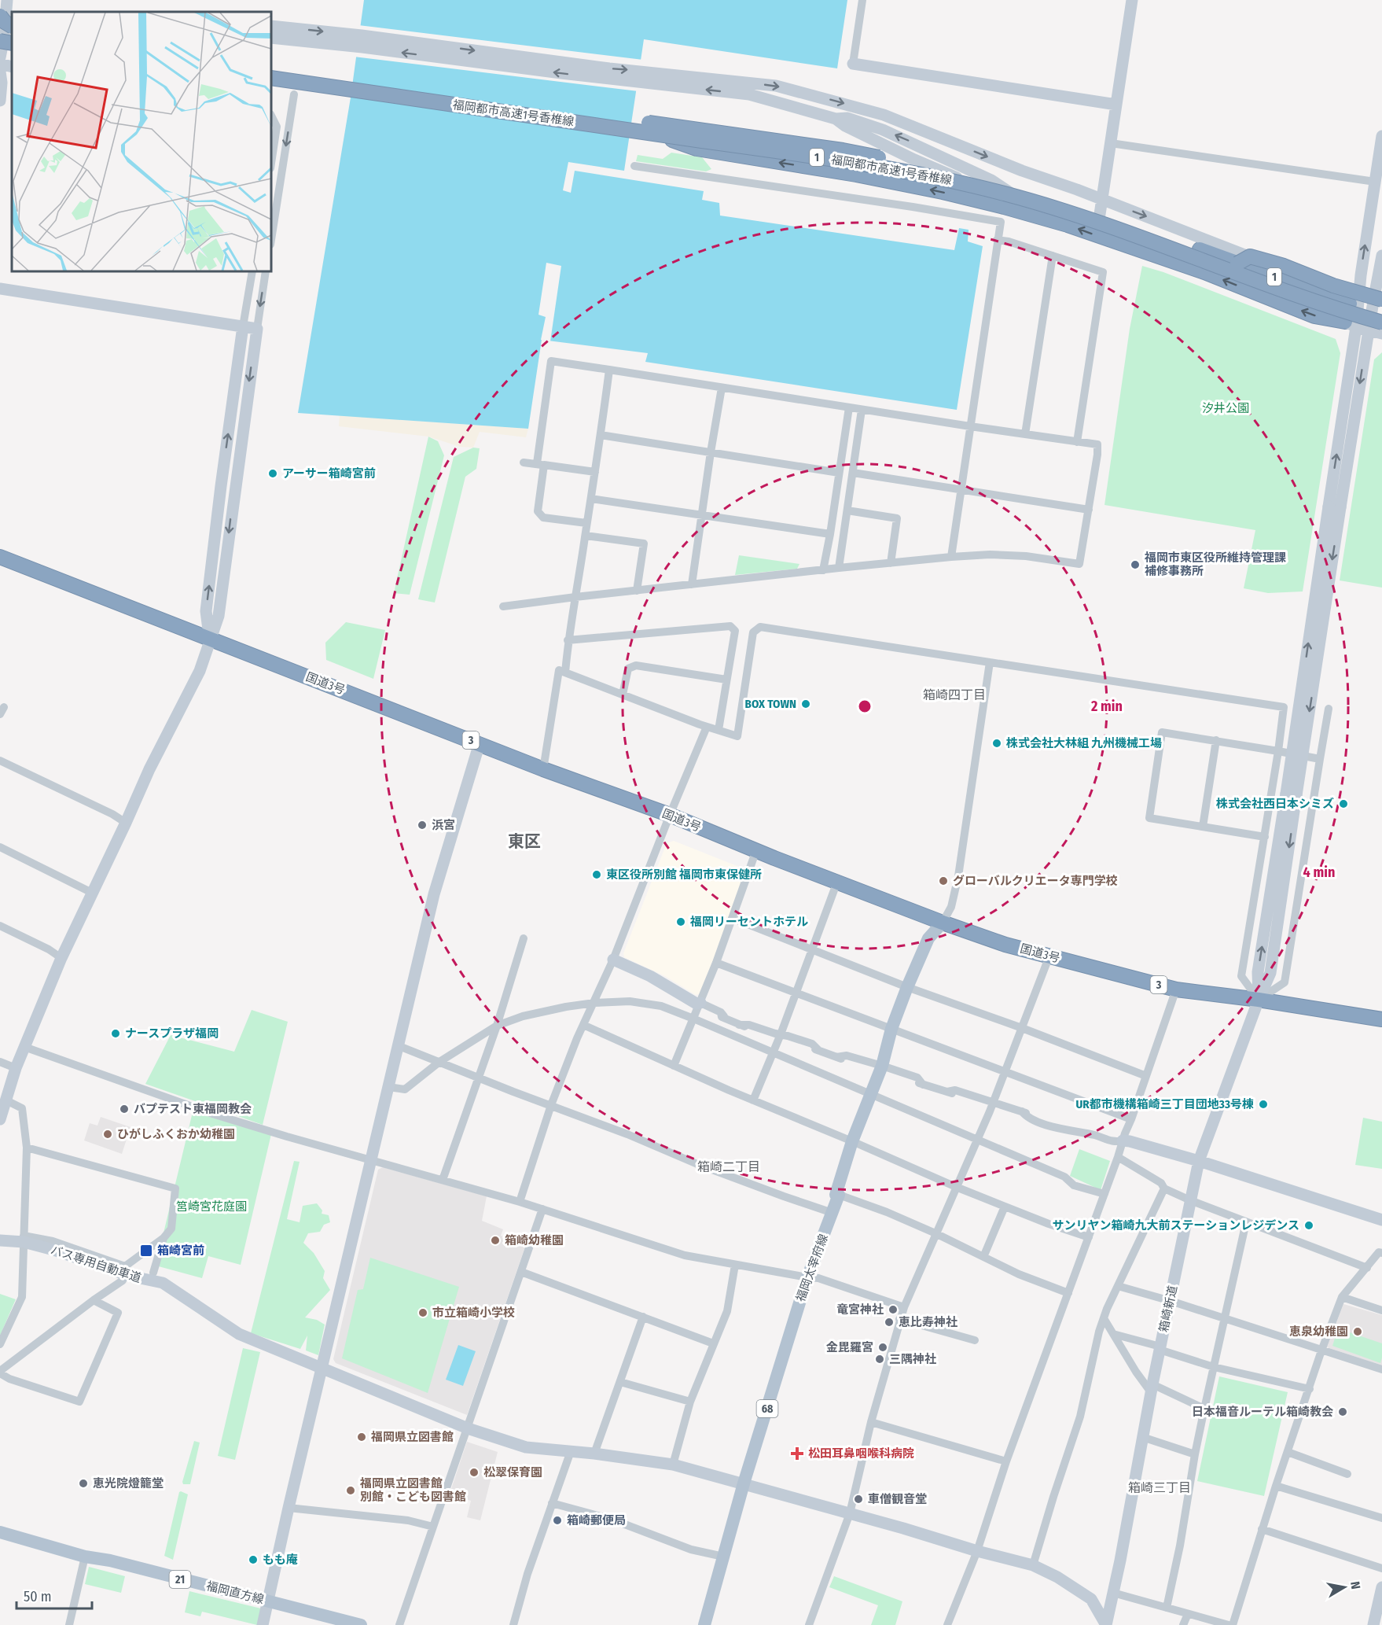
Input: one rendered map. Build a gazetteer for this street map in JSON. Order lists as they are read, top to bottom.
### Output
{
  "streets": {
    "highway": [
      "福岡都市高速1号香椎線",
      "1",
      "国道3号",
      "3"
    ],
    "main road": [
      "福岡太宰府線",
      "68",
      "21",
      "福岡直方線"
    ],
    "street": ["バス専用自動車道", "箱崎新道"]
  },
  "crossings": [
    ["国道3号", "福岡太宰府線"],
    ["国道3号", "箱崎新道"],
    ["バス専用自動車道", "福岡太宰府線"],
    ["バス専用自動車道", "箱崎新道"]
  ],
  "districts": [
    "箱崎四丁目",
    "東区",
    "箱崎二丁目",
    "箱崎三丁目"
  ],
  "parks": ["汐井公園", "筥崎宮花庭園"],
  "places": {
    "other": [
      "アーサー箱崎宮前",
      "福岡市東区役所維持管理課 補修事務所",
      "BOX TOWN",
      "株式会社大林組 九州機械工場",
      "株式会社西日本シミズ",
      "浜宮",
      "東区役所別館 福岡市東保健所",
      "グローバルクリエータ専門学校",
      "福岡リーセントホテル",
      "ナースプラザ福岡",
      "UR都市機構箱崎三丁目団地33号棟",
      "バプテスト東福岡教会",
      "ひがしふくおか幼稚園",
      "サンリヤン箱崎九大前ステーションレジデンス",
      "箱崎幼稚園",
      "竜宮神社",
      "市立箱崎小学校",
      "恵比寿神社",
      "恵泉幼稚園",
      "金毘羅宮",
      "三隅神社",
      "日本福音ルーテル箱崎教会",
      "福岡県立図書館",
      "松翠保育園",
      "恵光院燈籠堂",
      "福岡県立図書館 別館・こども図書館",
      "車僧観音堂",
      "箱崎郵便局",
      "もも庵"
    ],
    "transit": ["箱崎宮前"],
    "health": ["松田耳鼻咽喉科病院"]
  },
  "scale_bar": "50 m",
  "north": "right",
  "rings": ["2 min", "4 min"]
}
